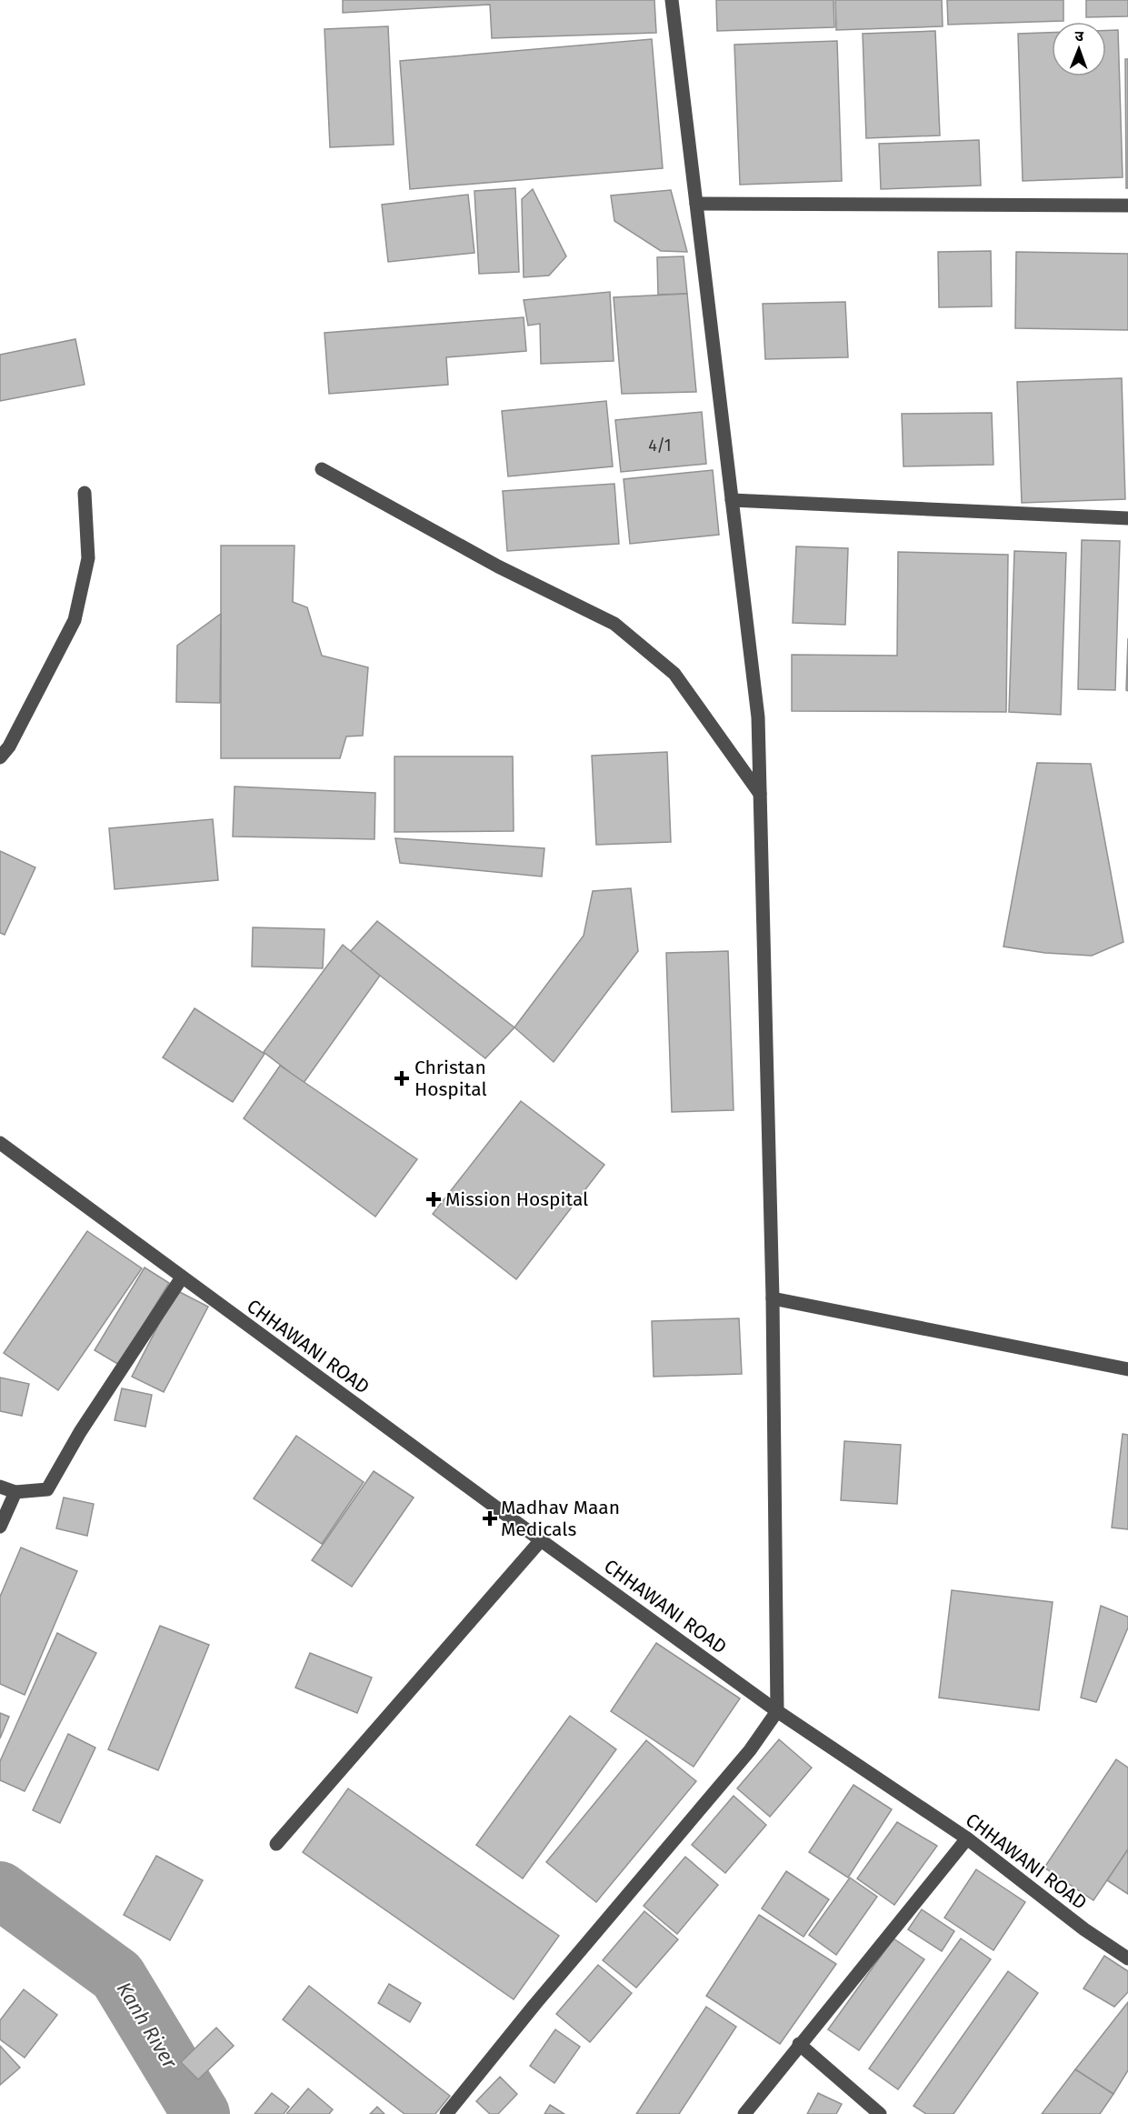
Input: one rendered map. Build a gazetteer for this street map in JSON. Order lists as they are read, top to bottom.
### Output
{
  "streets": {
    "street": ["CHHAWANI ROAD"]
  },
  "water": ["Kanh River"],
  "places": {
    "health": ["Christan Hospital", "Mission Hospital", "Madhav Maan Medicals"]
  },
  "house_numbers": ["4/1"],
  "north": "top"
}
